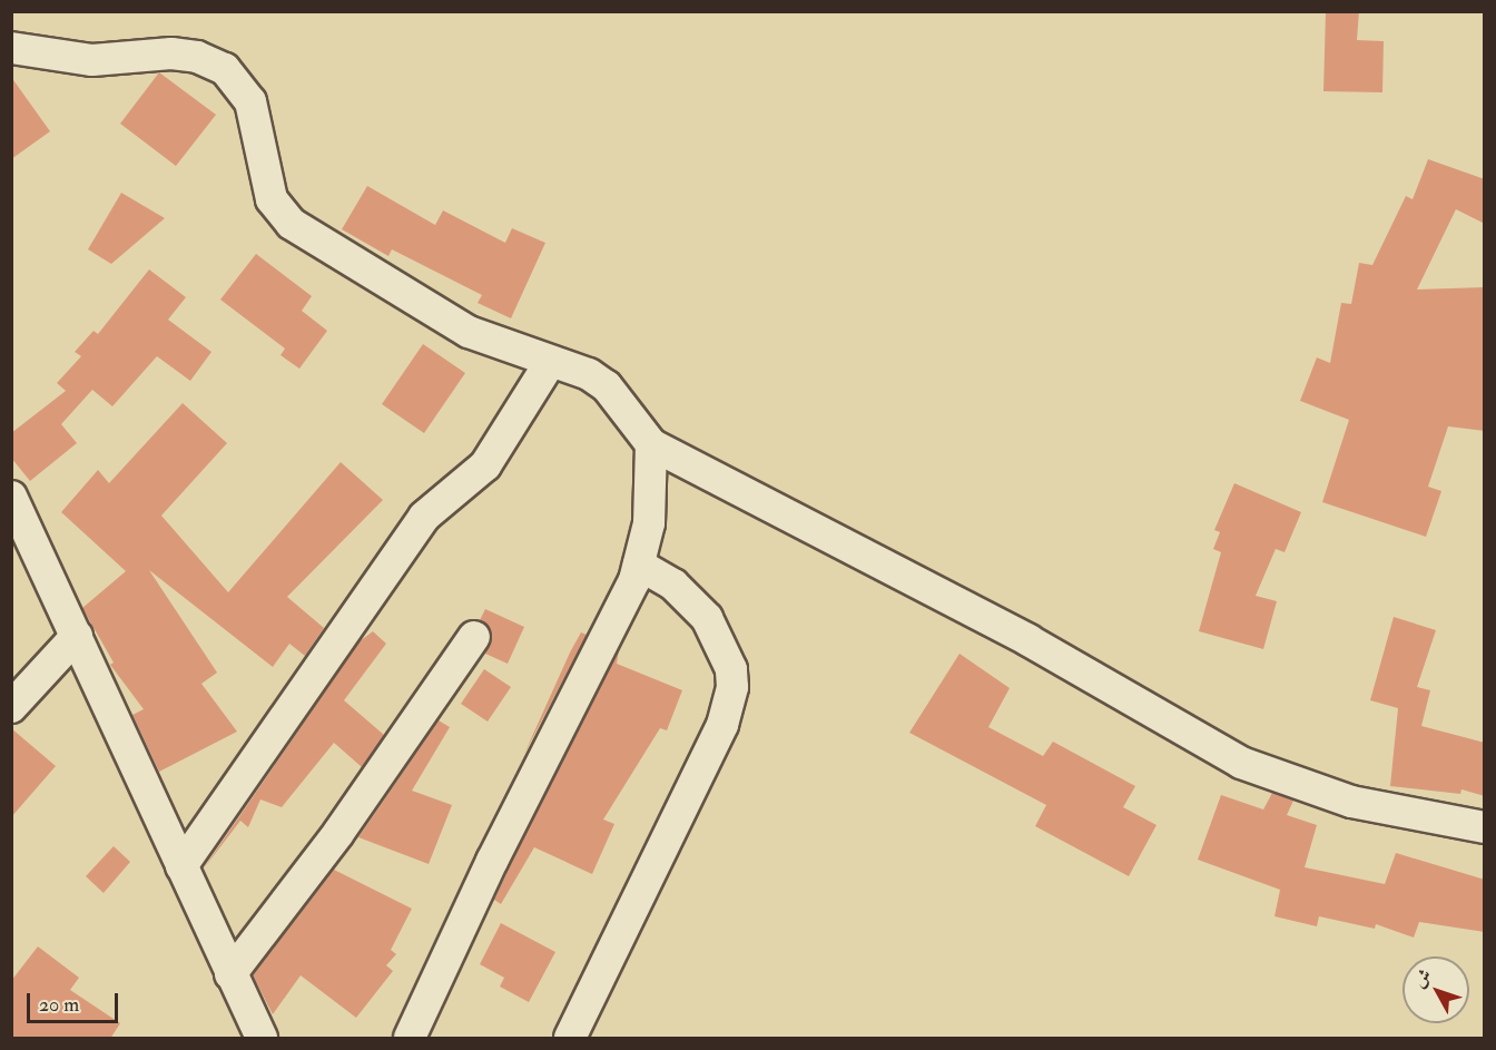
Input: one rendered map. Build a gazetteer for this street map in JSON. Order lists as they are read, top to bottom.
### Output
{
  "scale_bar": "20 m",
  "north": "top left"
}
